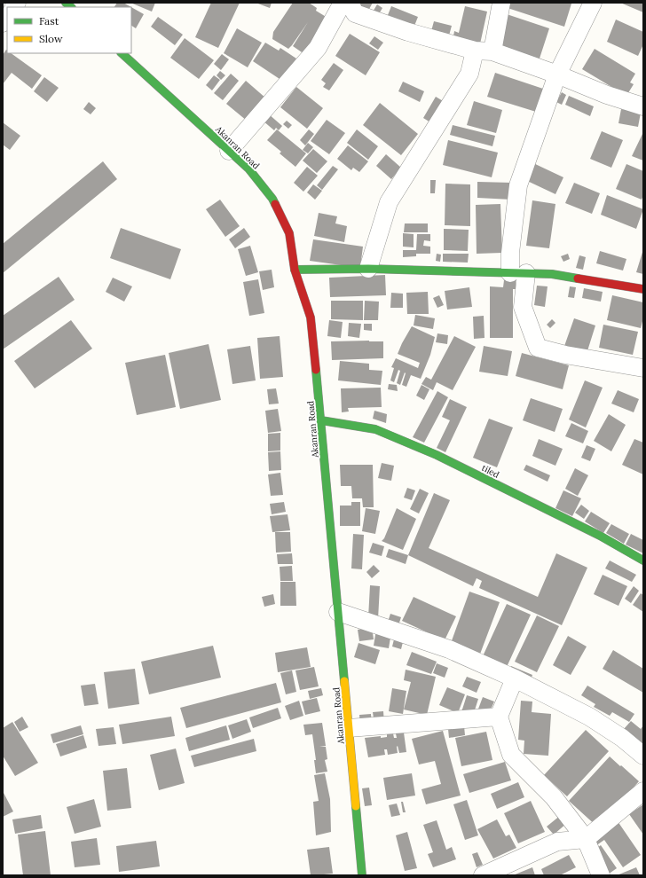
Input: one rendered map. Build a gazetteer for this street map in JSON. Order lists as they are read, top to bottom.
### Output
{
  "streets": {
    "main road": ["Akanran Road", "tiled"]
  },
  "crossings": [
    ["Akanran Road", "tiled"]
  ],
  "legend": ["Fast", "Slow"]
}
